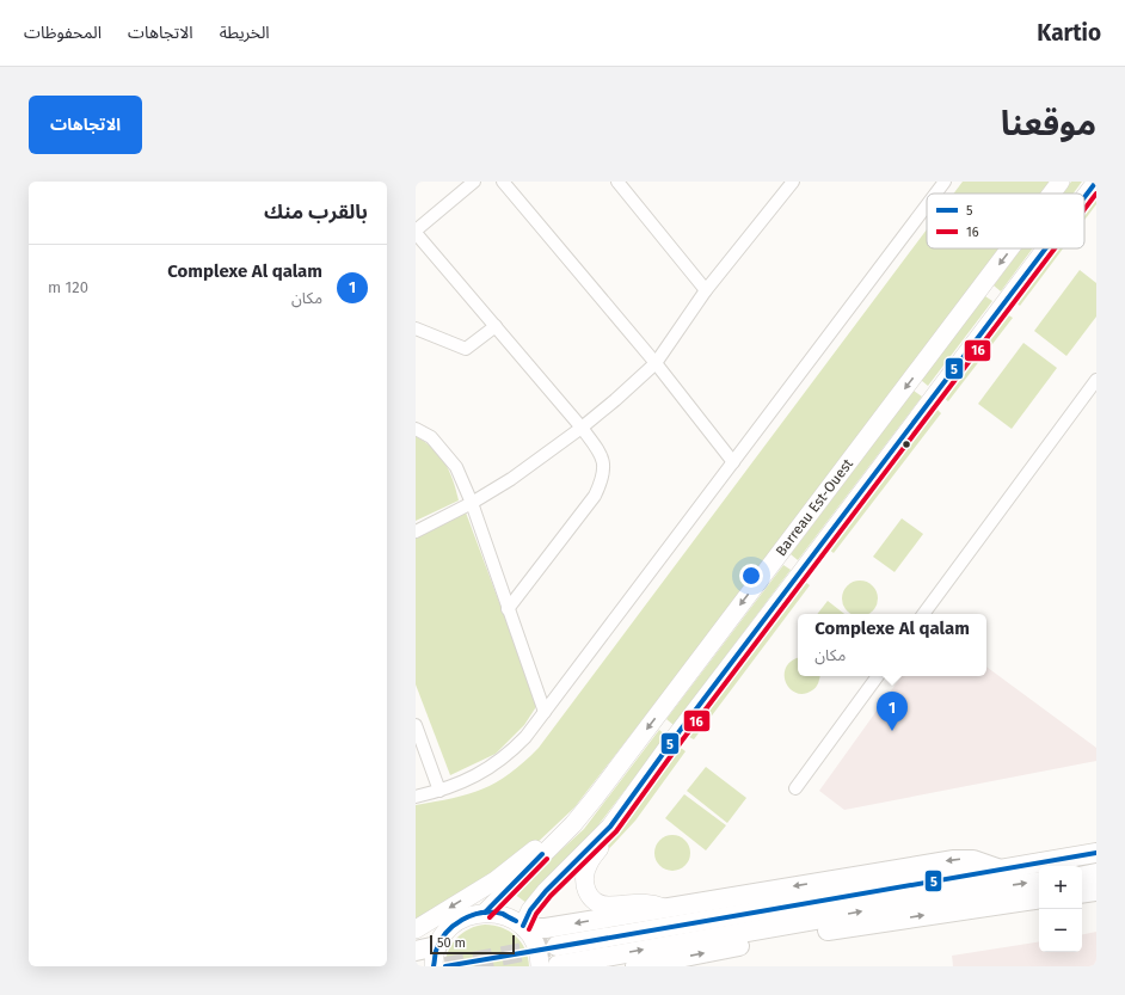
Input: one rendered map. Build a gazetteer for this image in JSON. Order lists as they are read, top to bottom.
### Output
{
  "streets": {
    "main road": ["Barreau Est-Ouest"]
  },
  "lines": ["transit line 5", "transit line 16"],
  "legend": ["5", "16"],
  "scale_bar": "50 m",
  "page": {
    "header": "Kartio",
    "nav": ["الخريطة", "الاتجاهات", "المحفوظات"],
    "title": "موقعنا",
    "buttons": "الاتجاهات",
    "heading": "بالقرب منك",
    "list": [
      {
        "mark": "1",
        "name": "Complexe Al qalam",
        "note": "مكان",
        "value": "120 m"
      }
    ],
    "popup": ["Complexe Al qalam", "مكان"],
    "pins": "1",
    "map_buttons": ["+", "−"],
    "scale": "50 m"
  }
}
